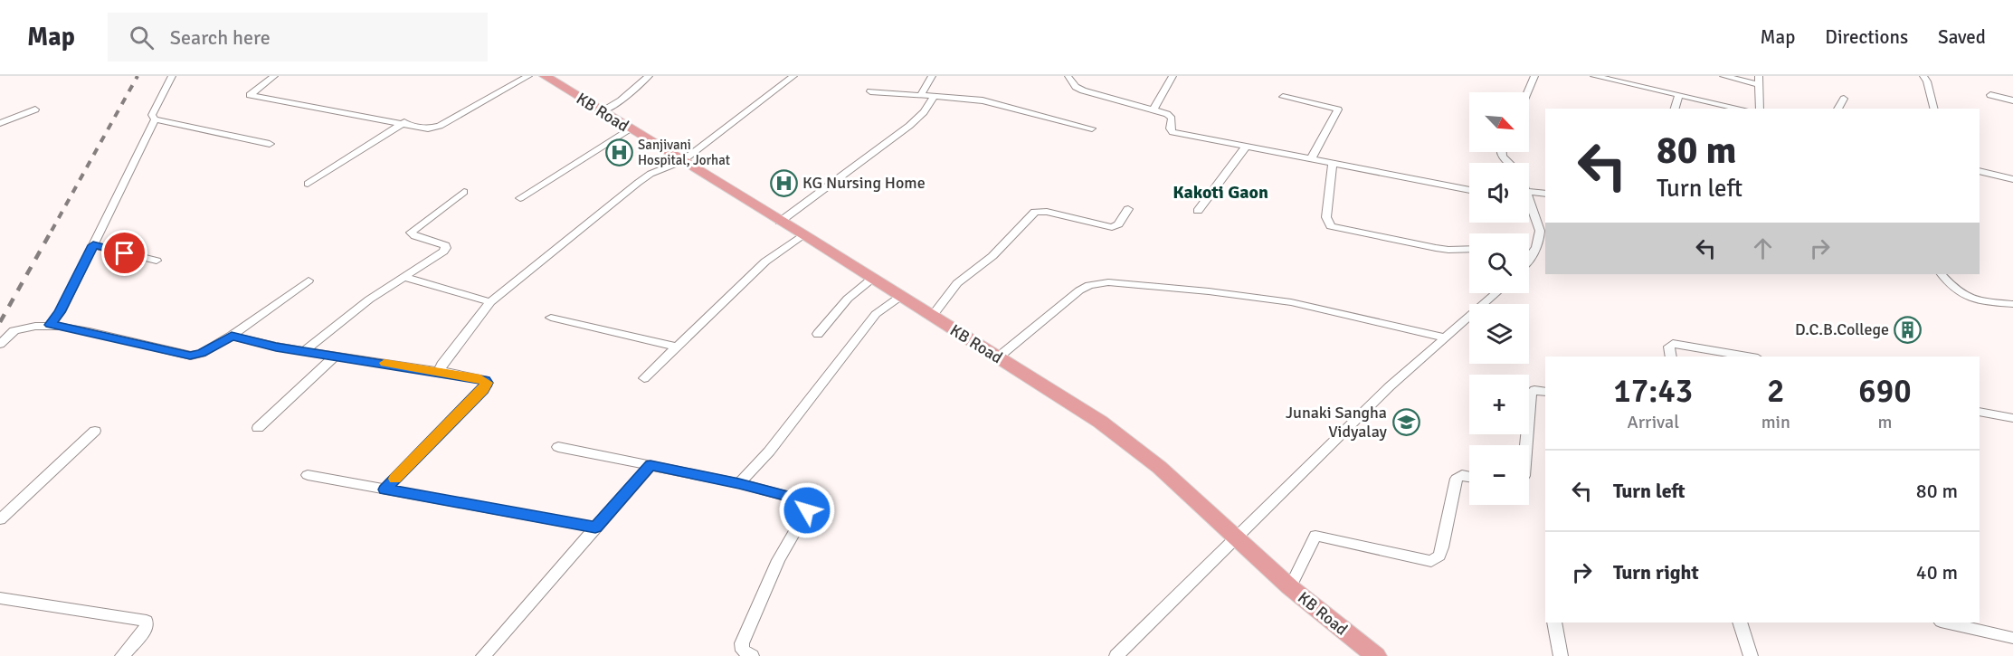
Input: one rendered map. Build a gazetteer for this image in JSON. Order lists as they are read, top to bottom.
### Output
{
  "streets": {
    "main road": ["KB Road"]
  },
  "districts": ["Kakoti Gaon"],
  "places": {
    "hospital": ["Sanjivani Hospital, Jorhat", "KG Nursing Home"],
    "building": ["D.C.B.College"],
    "school or university": ["Junaki Sangha Vidyalay"]
  },
  "north": "bottom right",
  "page": {
    "header": "Map",
    "search": "Search here",
    "nav": ["Map", "Directions", "Saved"],
    "map_buttons": ["+", "−"],
    "turn": ["80 m", "Turn left"],
    "eta": [
      "17:43",
      "Arrival",
      "2",
      "min",
      "690",
      "m"
    ],
    "list": [
      {
        "name": "Turn left",
        "value": "80 m"
      },
      {
        "name": "Turn right",
        "value": "40 m"
      }
    ]
  }
}
